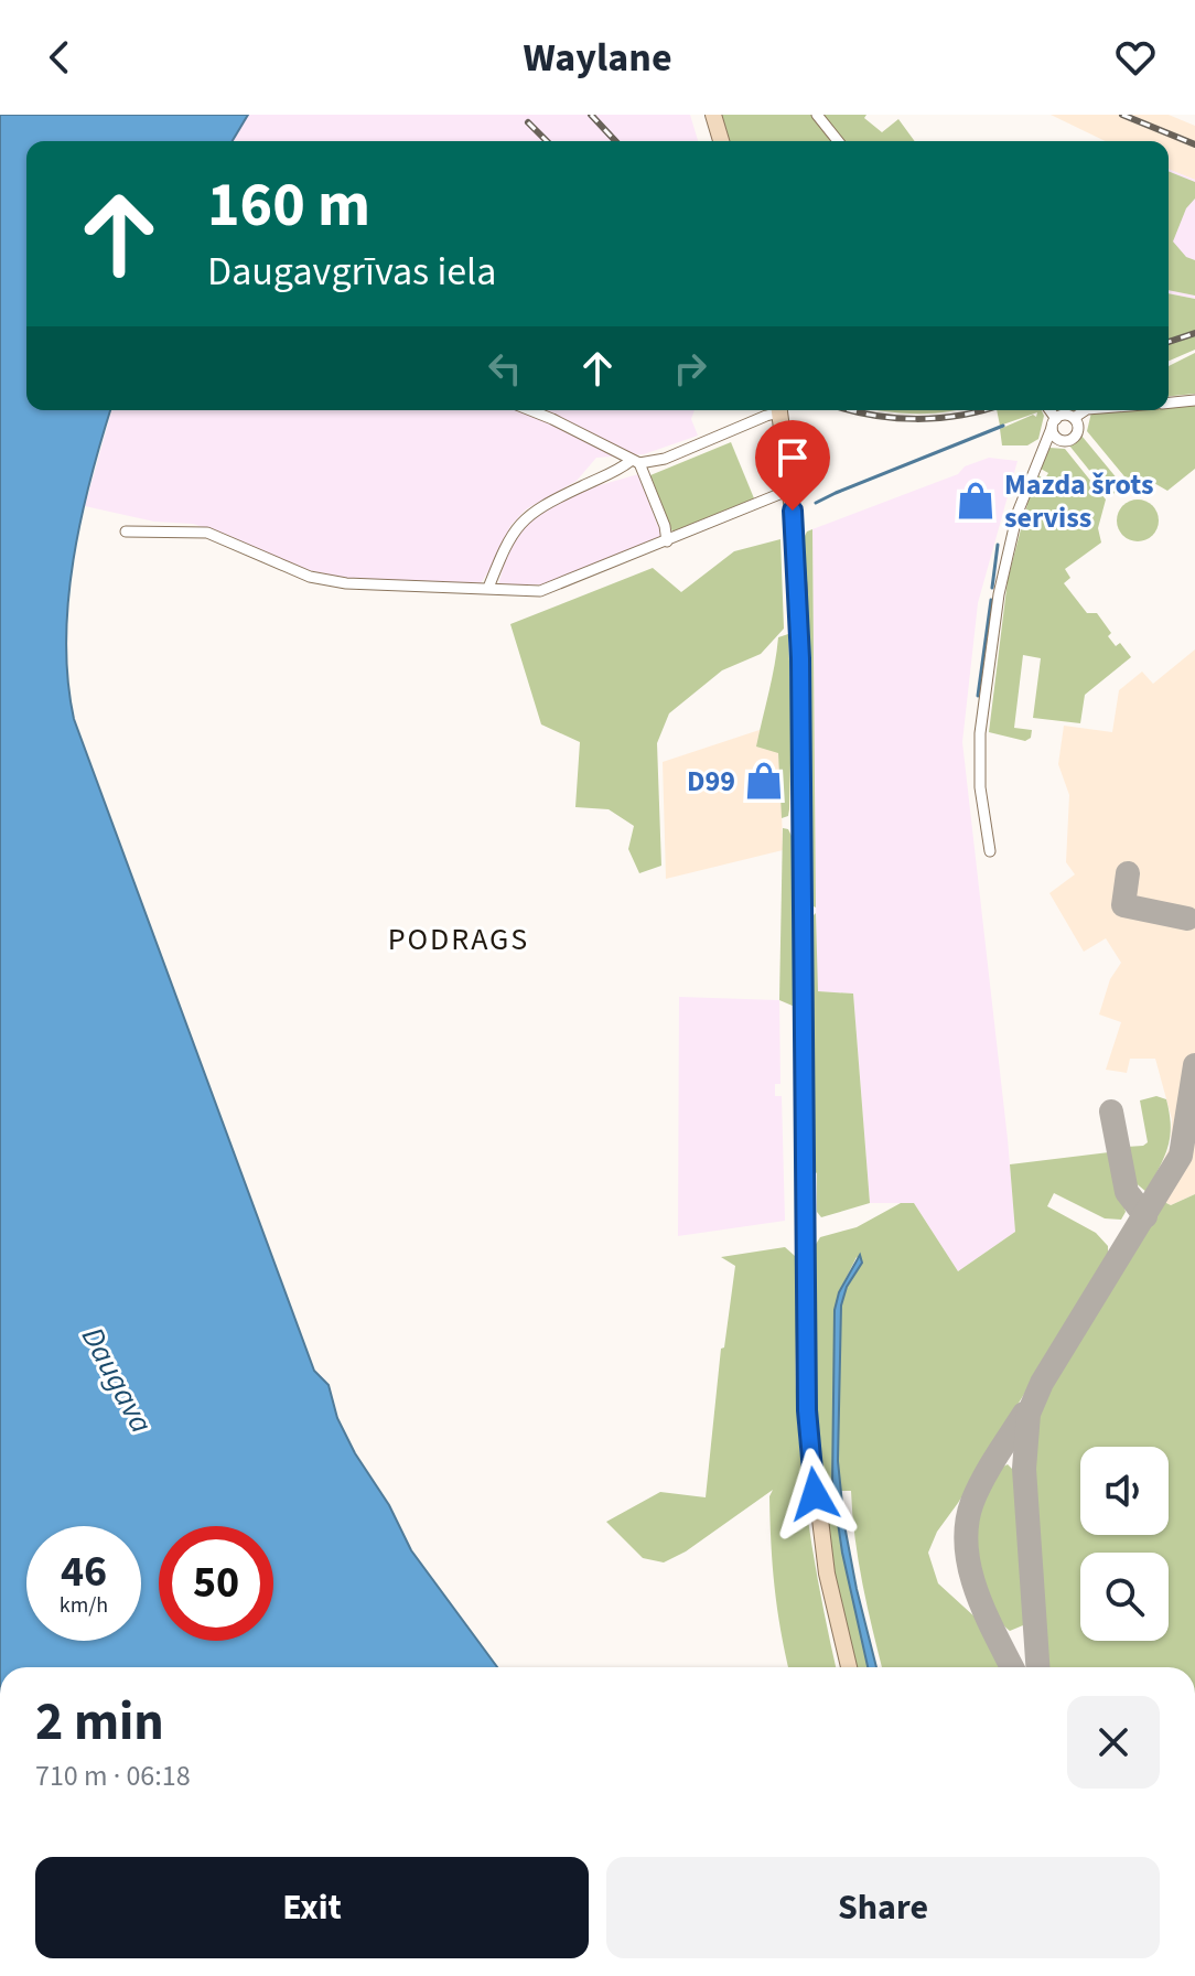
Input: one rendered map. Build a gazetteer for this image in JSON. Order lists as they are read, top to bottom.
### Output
{
  "districts": ["PODRAGS"],
  "water": ["Daugava"],
  "places": {
    "shop": ["Mazda šrots serviss", "D99"]
  },
  "page": {
    "header": "Waylane",
    "turn": ["160 m", "Daugavgrīvas iela"],
    "speed": "46 km/h",
    "limit": "50",
    "heading": ["2 min", "710 m · 06:18"],
    "buttons": ["Exit", "Share"]
  }
}
